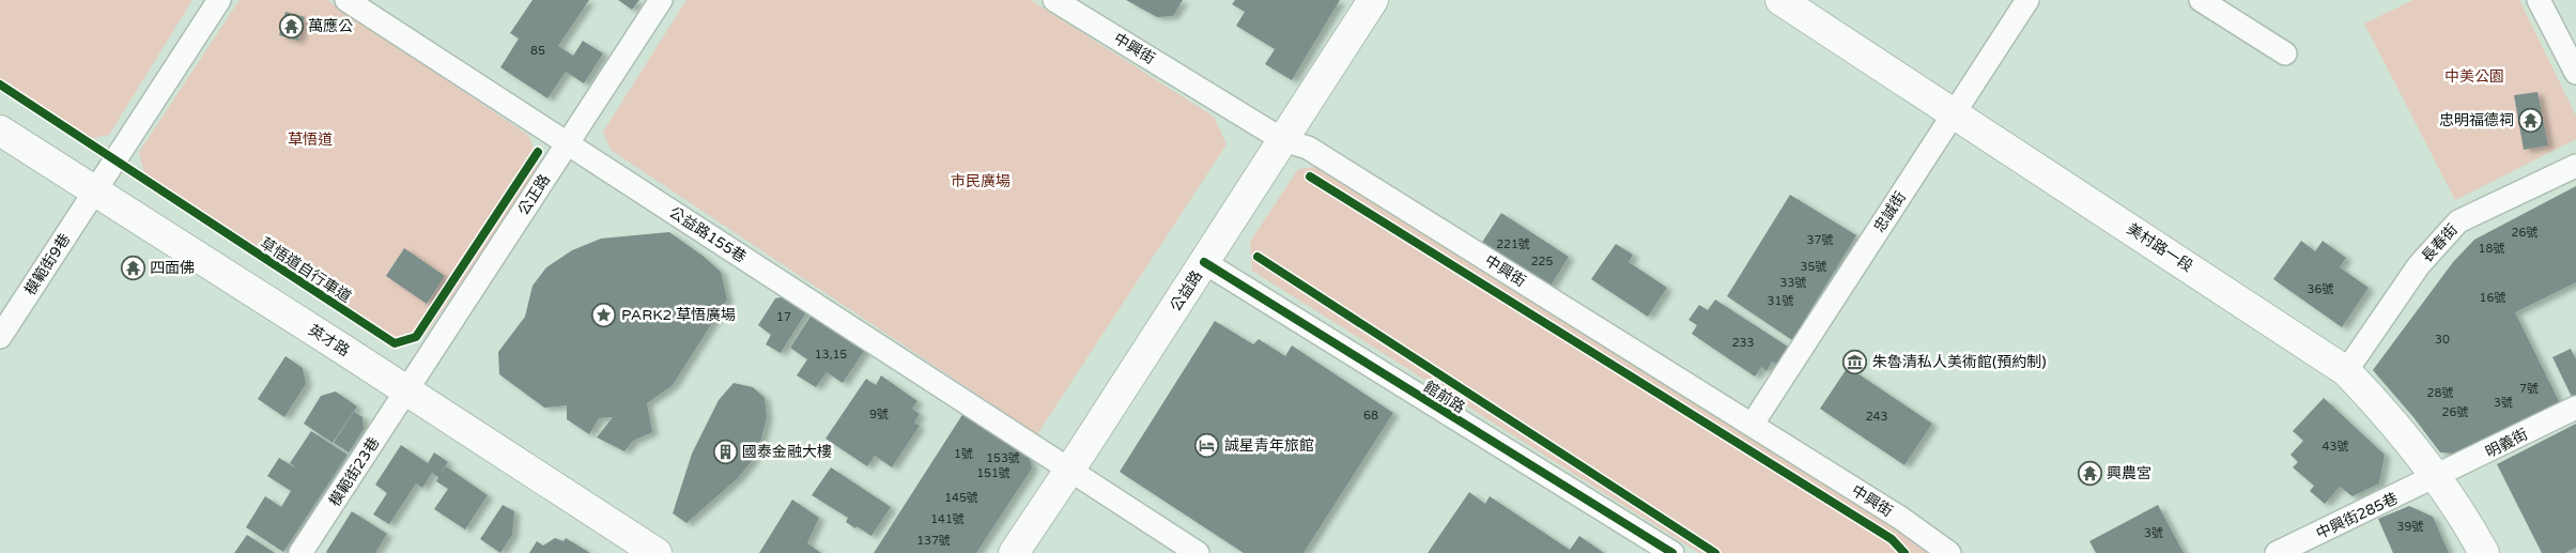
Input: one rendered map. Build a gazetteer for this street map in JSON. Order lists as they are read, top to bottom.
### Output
{
  "streets": {
    "main road": ["美村路一段", "公益路", "英才路"],
    "street": [
      "中興街",
      "公正路",
      "忠誠街",
      "公益路155巷",
      "長春街",
      "模範街9巷",
      "館前路",
      "明義街",
      "模範街23巷",
      "中興街285巷"
    ],
    "cycle path": ["草悟道自行車道"]
  },
  "crossings": [
    ["中興街", "忠誠街"],
    ["中興街", "公益路"],
    ["公正路", "公益路155巷"],
    ["公正路", "英才路"],
    ["公正路", "模範街23巷"],
    ["忠誠街", "美村路一段"],
    ["公益路155巷", "公益路"],
    ["長春街", "美村路一段"],
    ["美村路一段", "明義街"],
    ["美村路一段", "中興街285巷"],
    ["模範街9巷", "英才路"],
    ["公益路", "館前路"],
    ["英才路", "模範街23巷"],
    ["明義街", "中興街285巷"]
  ],
  "parks": ["中美公園", "草悟道", "市民廣場"],
  "places": {
    "temple": [
      "萬應公",
      "忠明福德祠",
      "四面佛",
      "興農宮"
    ],
    "place": ["PARK2 草悟廣場"],
    "museum": ["朱魯清私人美術館(預約制)"],
    "hotel": ["誠星青年旅館"],
    "building": ["國泰金融大樓"]
  },
  "house_numbers": [
    "85",
    "26號",
    "37號",
    "221號",
    "18號",
    "225",
    "35號",
    "33號",
    "36號",
    "16號",
    "31號",
    "17",
    "30",
    "233",
    "13,15",
    "7號",
    "28號",
    "3號",
    "26號",
    "9號",
    "68",
    "243",
    "43號",
    "1號",
    "153號",
    "151號",
    "145號",
    "141號",
    "39號",
    "3號",
    "137號"
  ]
}
